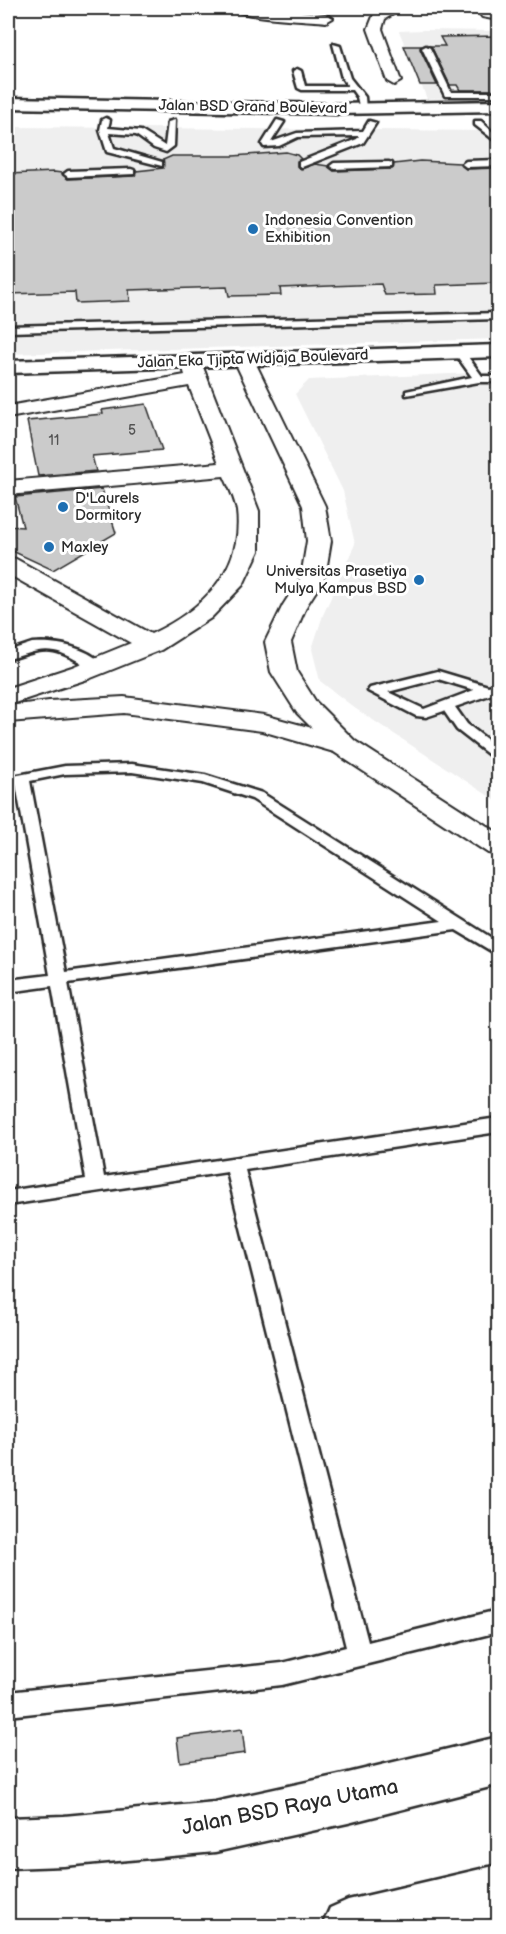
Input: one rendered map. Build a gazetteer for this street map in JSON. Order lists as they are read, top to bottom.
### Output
{
  "streets": {
    "main road": ["Jalan BSD Grand Boulevard", "Jalan Eka Tjipta Widjaja Boulevard", "Jalan BSD Raya Utama"]
  },
  "places": [
    "Indonesia Convention Exhibition",
    "D'Laurels Dormitory",
    "Maxley",
    "Universitas Prasetiya Mulya Kampus BSD"
  ],
  "house_numbers": ["5", "11"]
}
